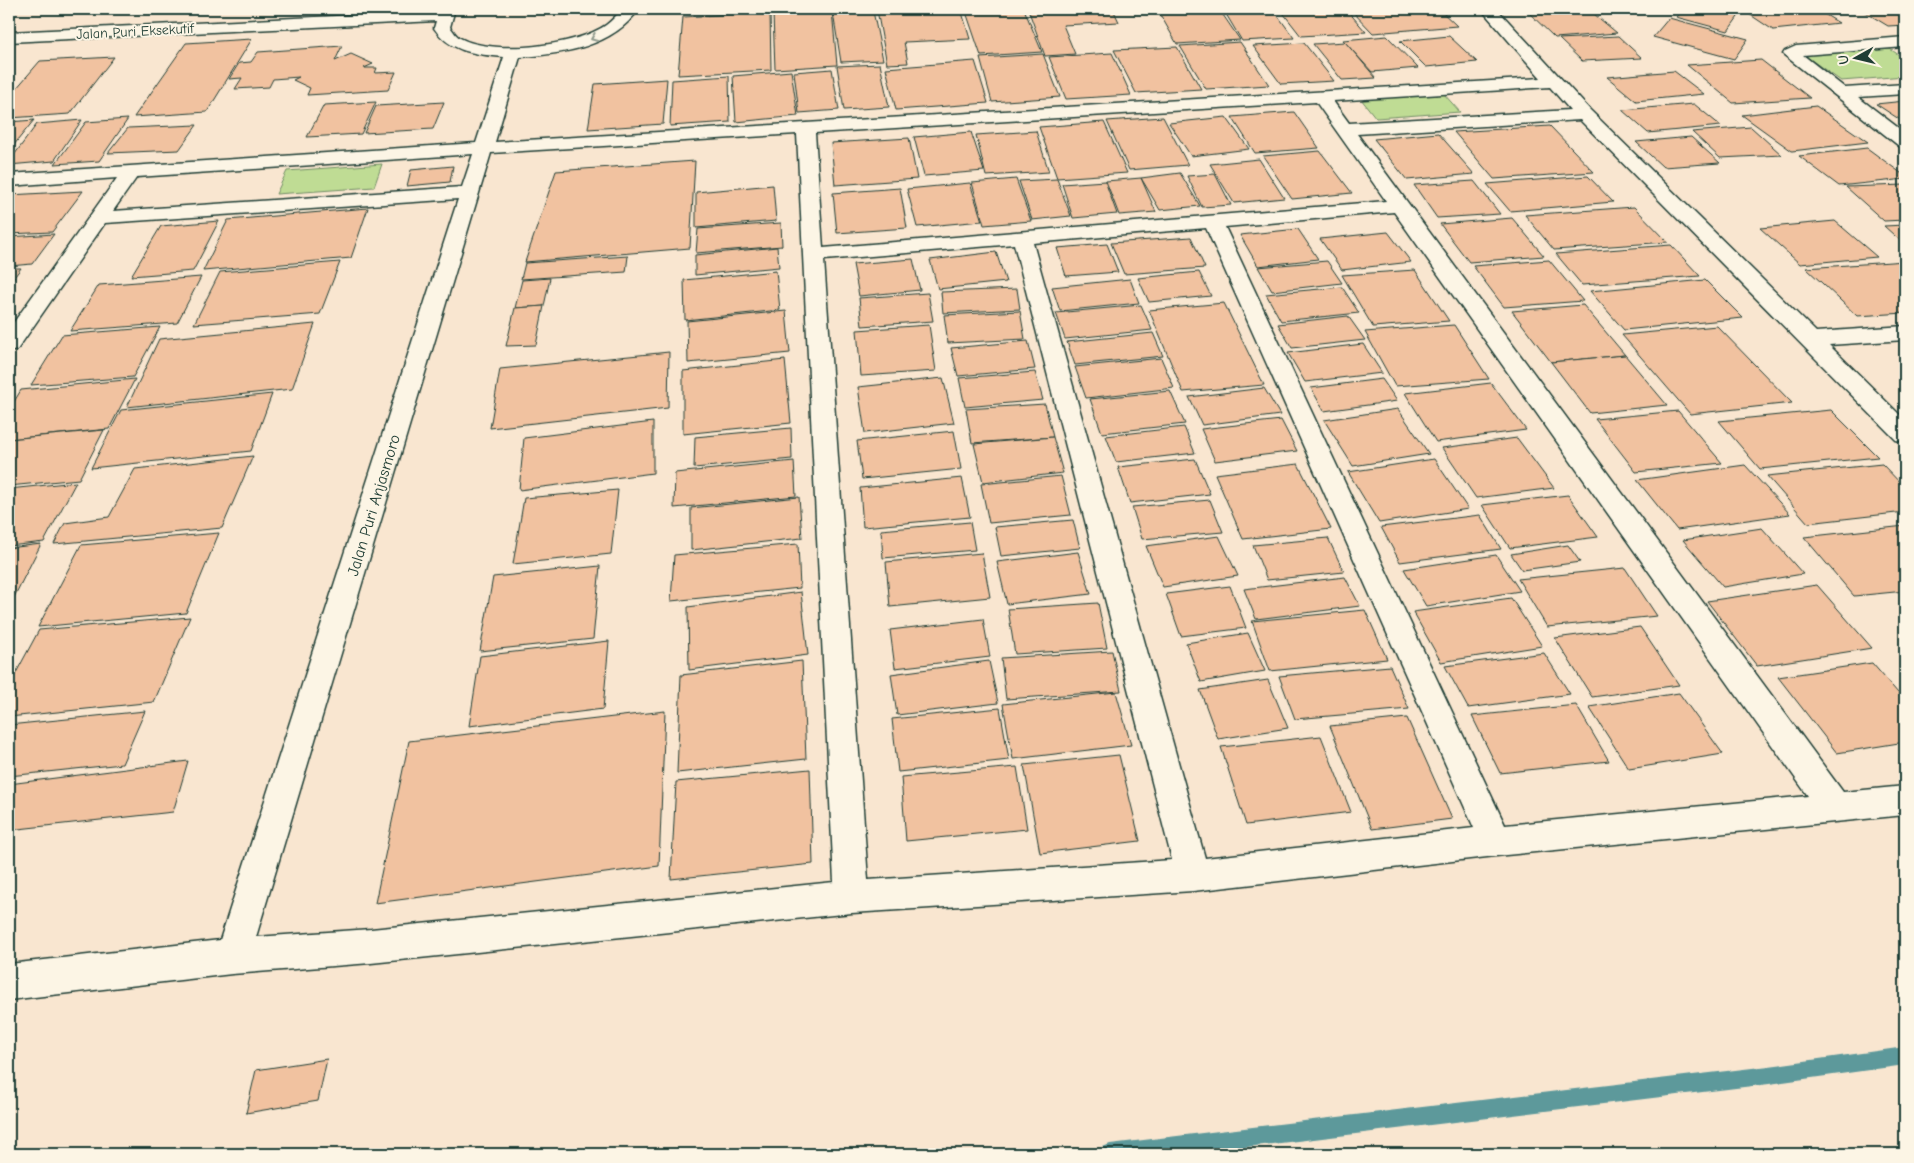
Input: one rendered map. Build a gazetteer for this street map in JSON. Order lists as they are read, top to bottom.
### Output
{
  "streets": {
    "street": ["Jalan Puri Eksekutif", "Jalan Puri Anjasmoro"]
  },
  "north": "left"
}
